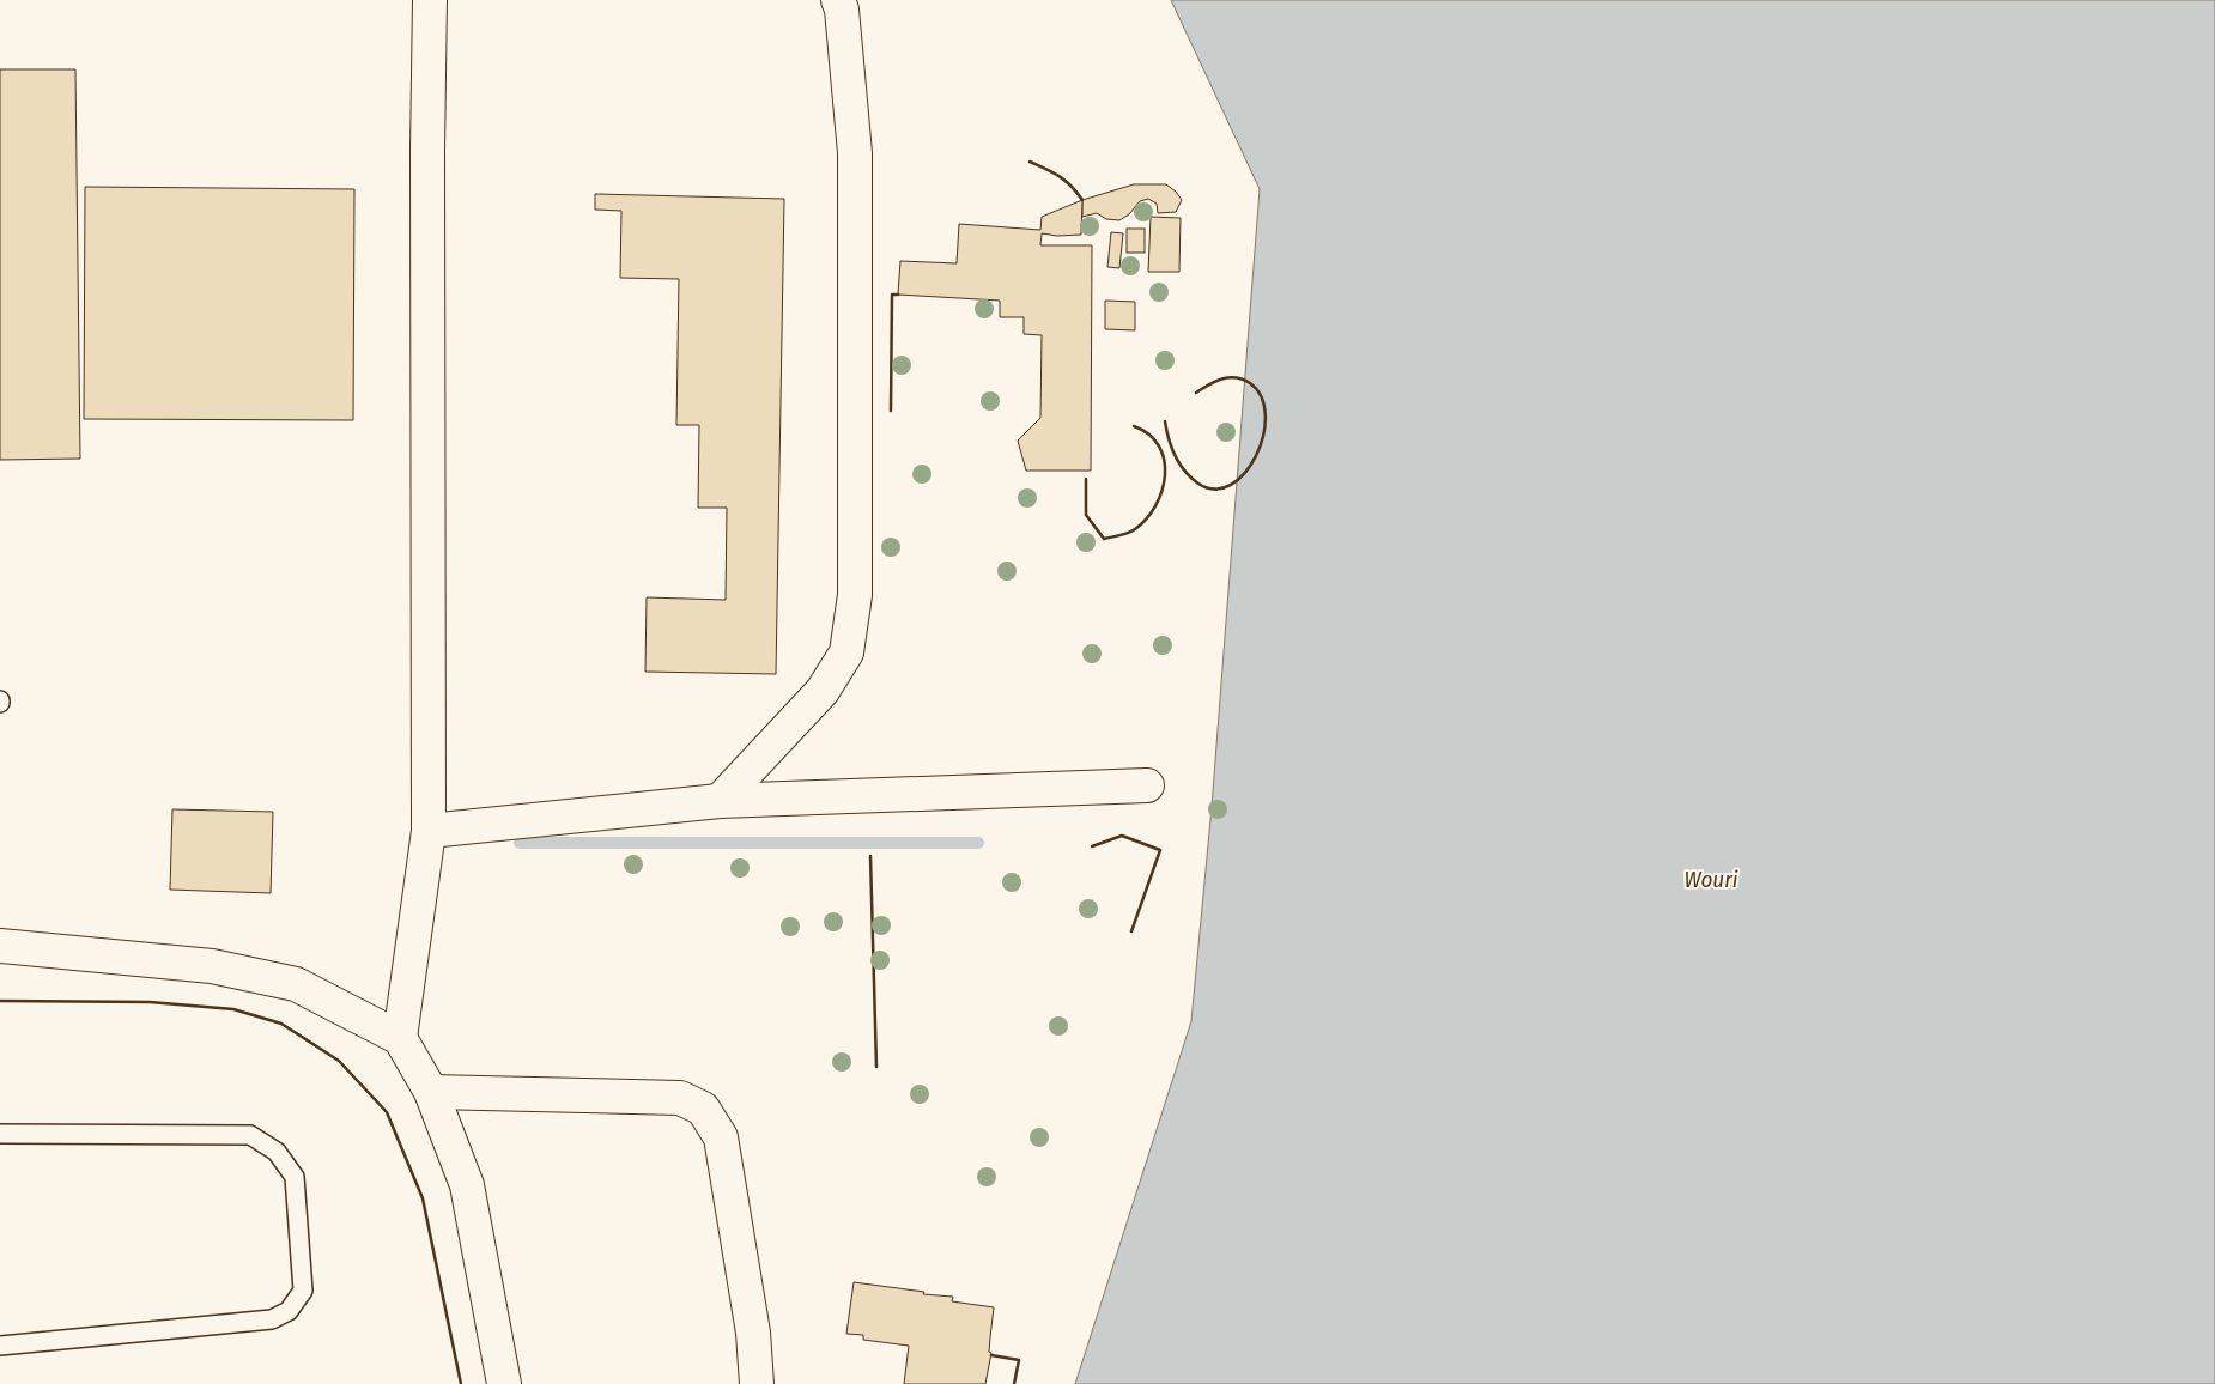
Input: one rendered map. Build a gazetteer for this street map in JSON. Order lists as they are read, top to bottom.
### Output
{
  "water": ["Wouri"]
}
